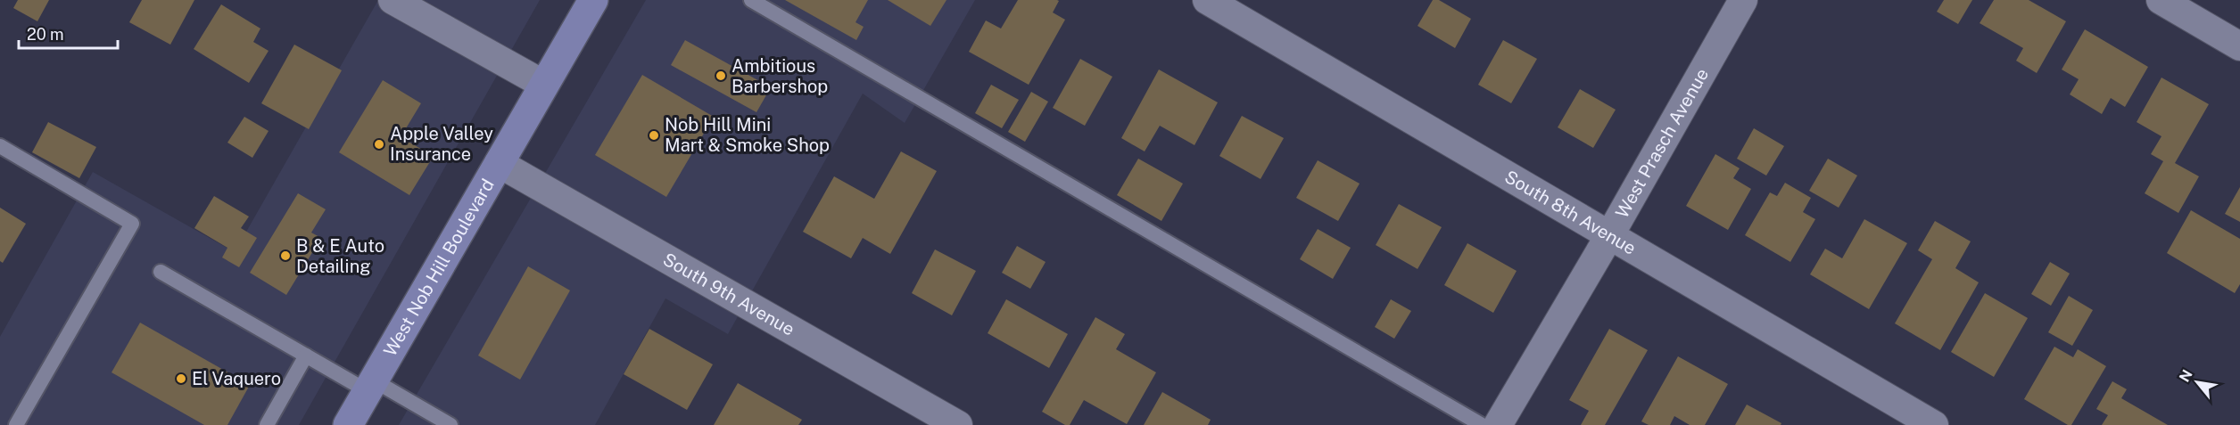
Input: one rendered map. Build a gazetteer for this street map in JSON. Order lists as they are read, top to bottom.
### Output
{
  "streets": {
    "main road": ["West Nob Hill Boulevard"],
    "street": ["West Prasch Avenue", "South 8th Avenue", "South 9th Avenue"]
  },
  "crossings": [
    ["West Prasch Avenue", "South 8th Avenue"],
    ["West Nob Hill Boulevard", "South 9th Avenue"]
  ],
  "places": [
    "Ambitious Barbershop",
    "Nob Hill Mini Mart & Smoke Shop",
    "Apple Valley Insurance",
    "B & E Auto Detailing",
    "El Vaquero"
  ],
  "scale_bar": "20 m",
  "north": "top left"
}
